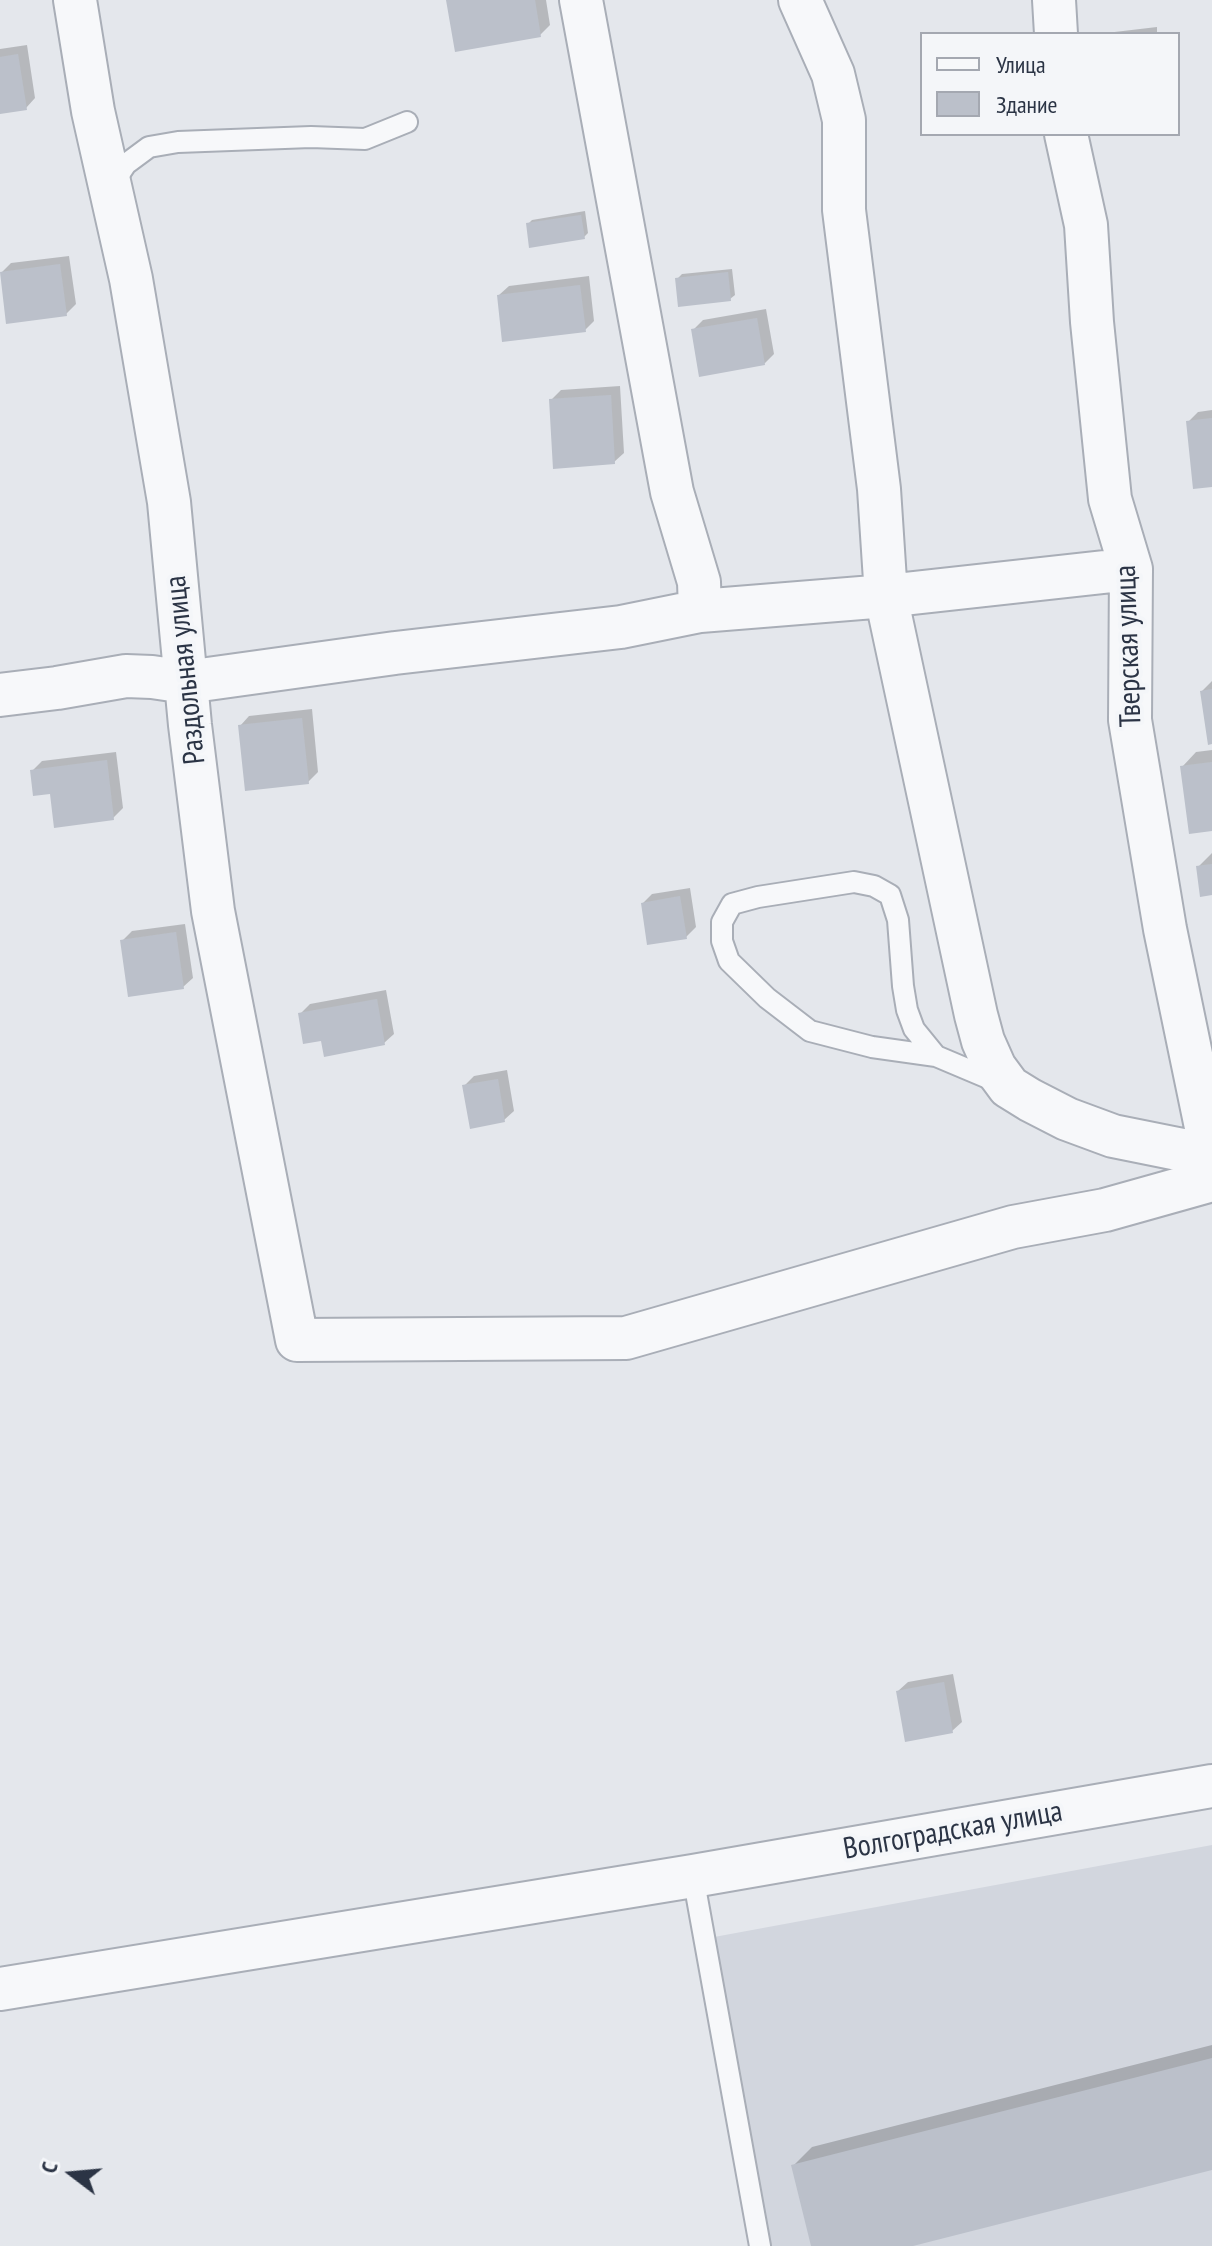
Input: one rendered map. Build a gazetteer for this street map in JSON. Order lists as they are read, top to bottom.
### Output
{
  "streets": {
    "street": ["Тверская улица", "Раздольная улица", "Волгоградская улица"]
  },
  "legend": ["Улица", "Здание"],
  "north": "left"
}
